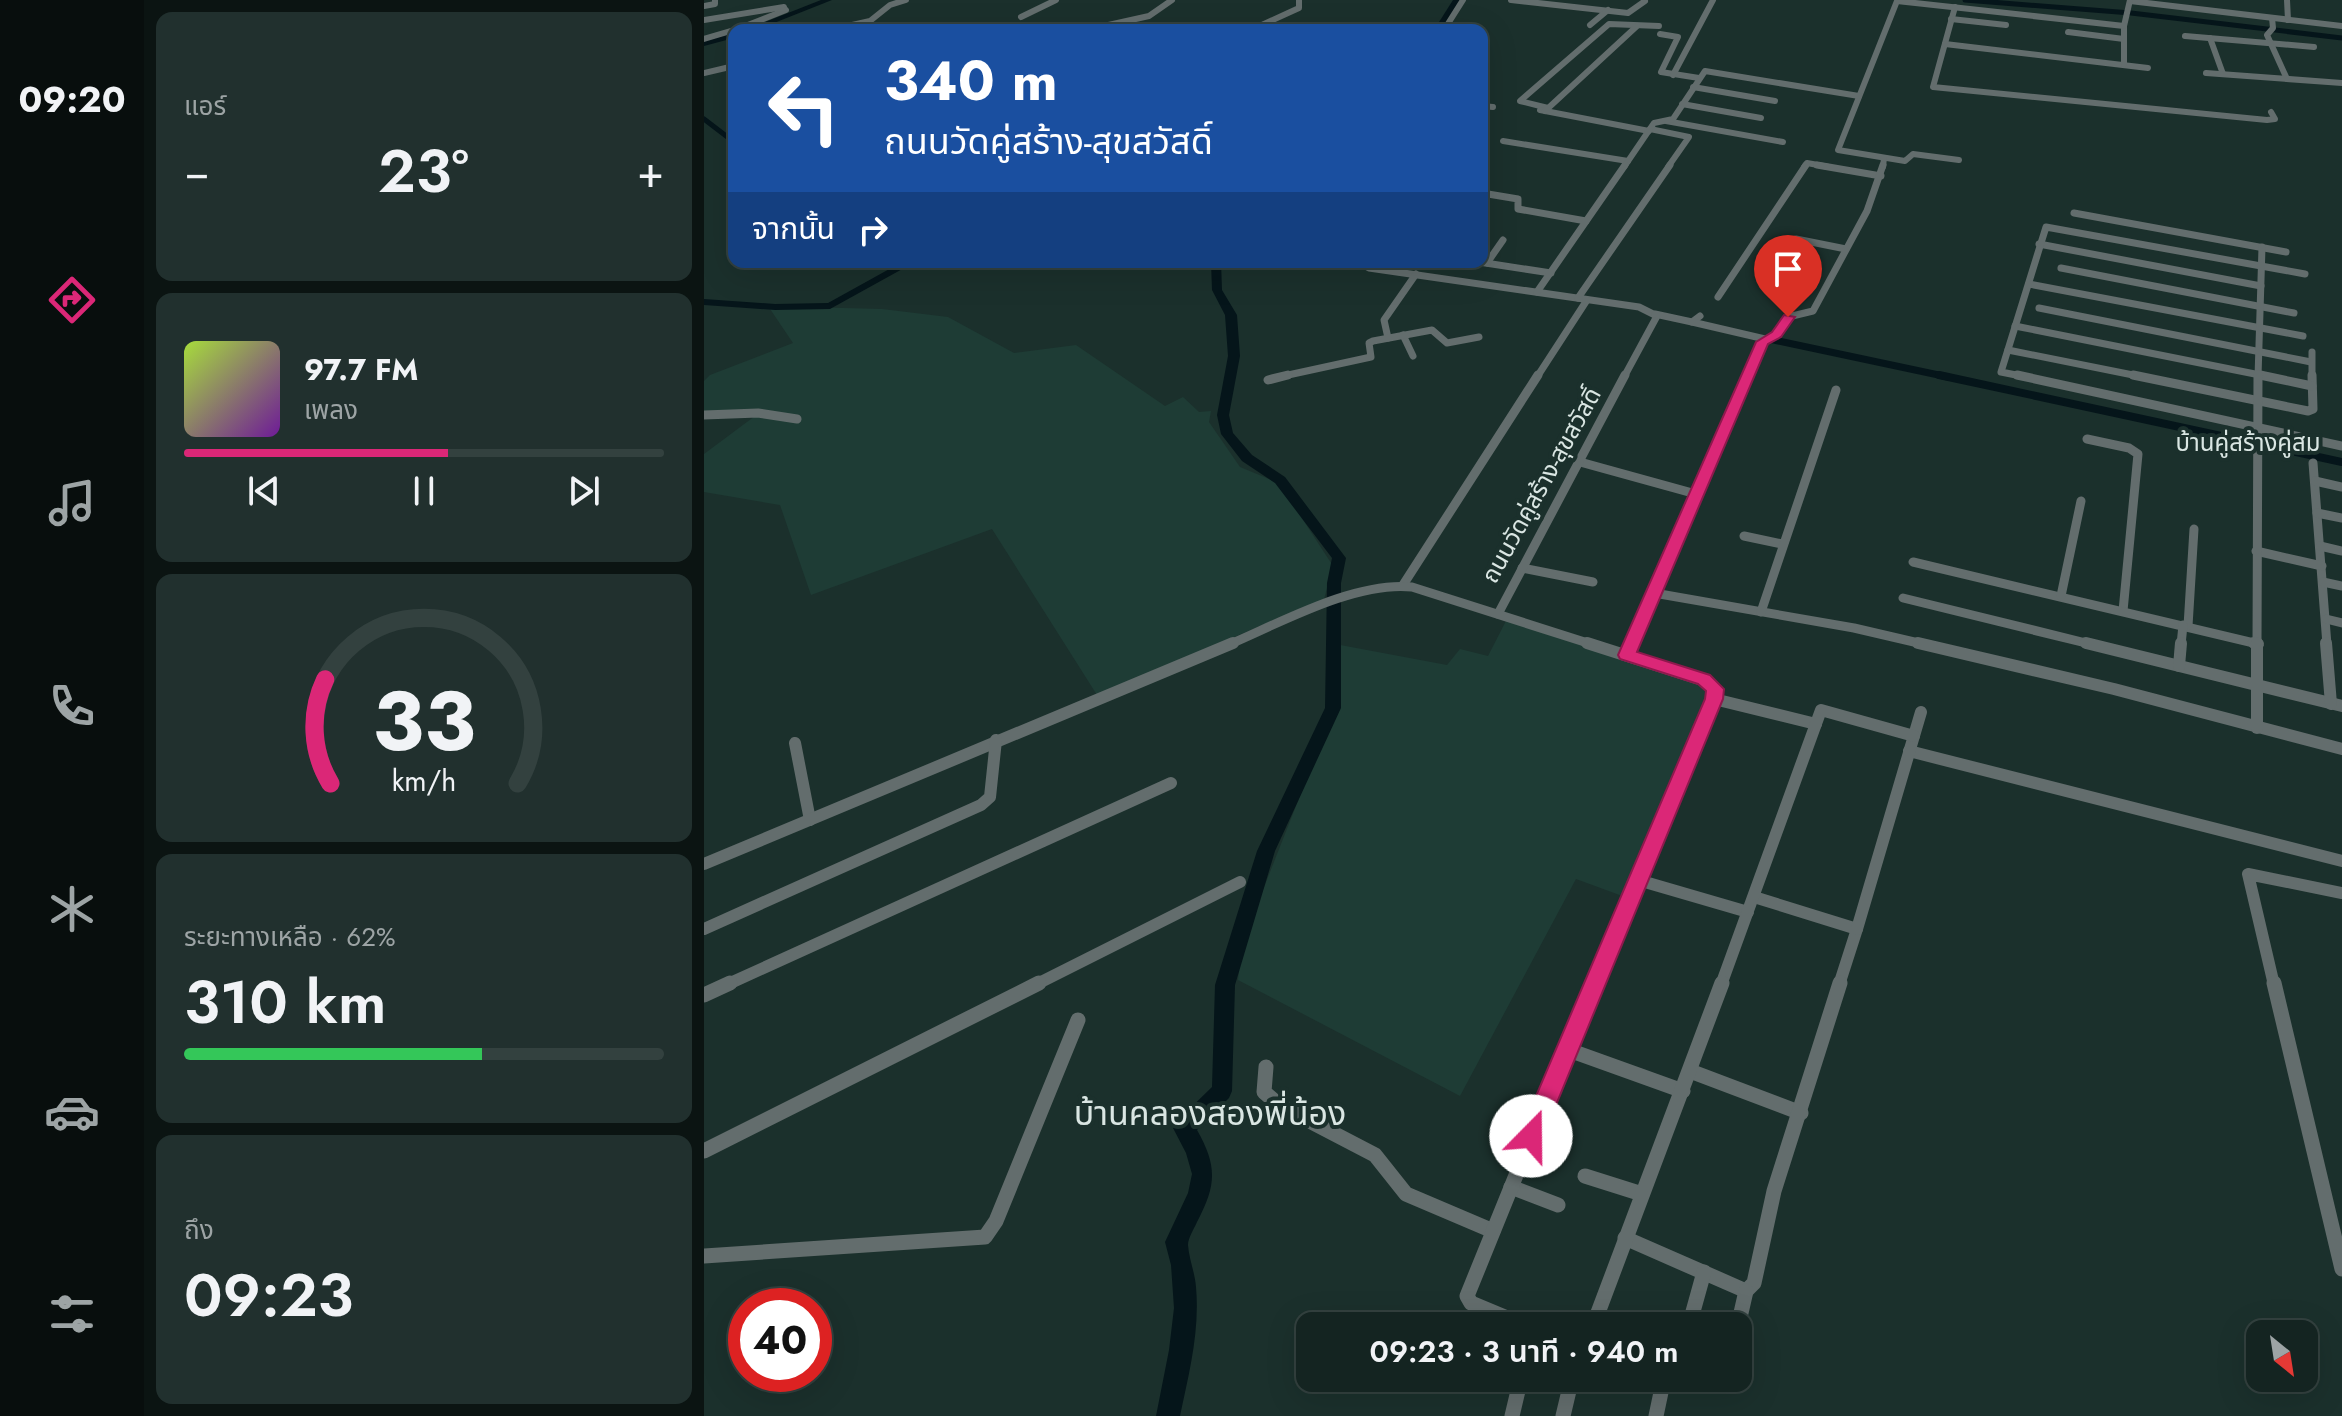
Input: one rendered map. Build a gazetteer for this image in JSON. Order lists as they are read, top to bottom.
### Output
{
  "streets": {
    "street": ["ถนนวัดคู่สร้าง-สุขสวัสดิ์"]
  },
  "districts": ["บ้านคู่สร้างคู่สม", "บ้านคลองสองพี่น้อง"],
  "north": "bottom right",
  "page": {
    "tabs": "09:20",
    "tile": [
      "แอร์",
      ["ระยะทางเหลือ · 62%", "310 km"],
      ["ถึง", "09:23"]
    ],
    "turn": ["340 m", "ถนนวัดคู่สร้าง-สุขสวัสดิ์"],
    "heat": ["−", "23°", "+"],
    "then": "จากนั้น",
    "song": ["97.7 FM", "เพลง"],
    "limit": "40",
    "trip": "09:23 · 3 นาที · 940 m",
    "gauge": ["33", "km/h"]
  }
}
